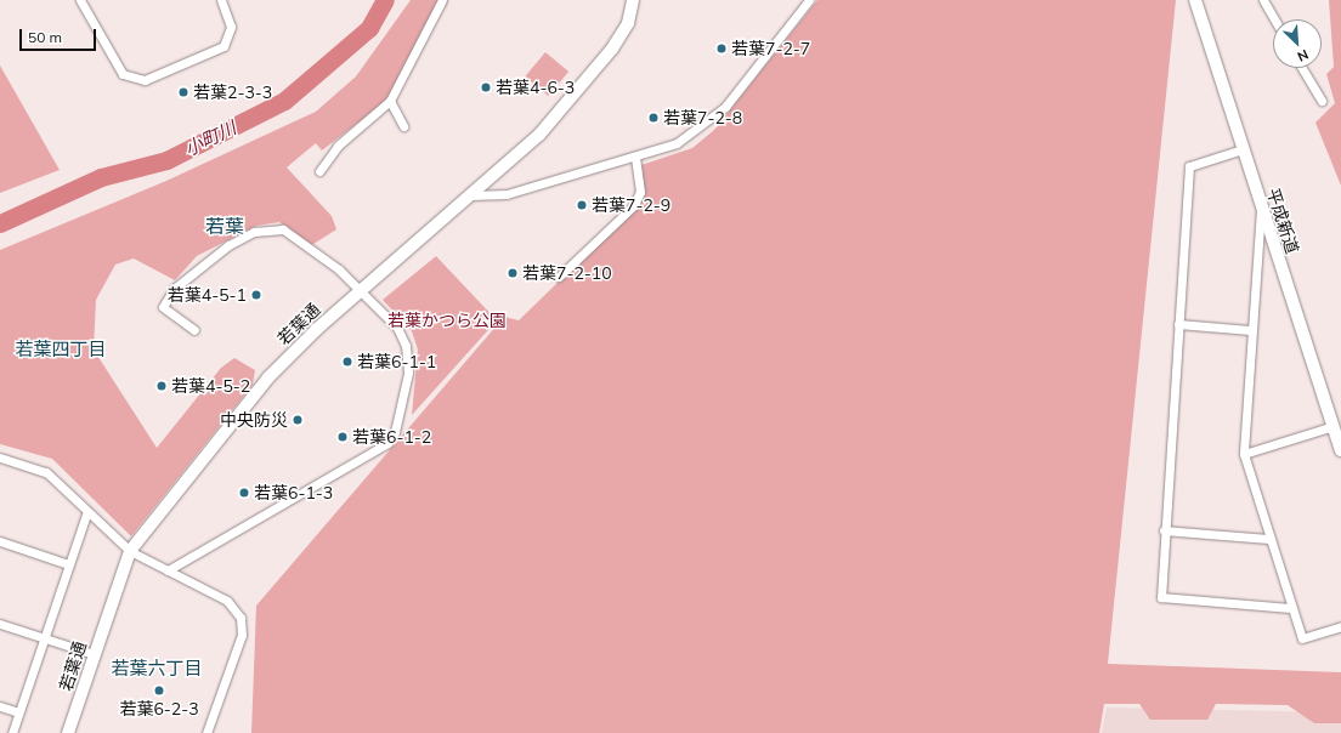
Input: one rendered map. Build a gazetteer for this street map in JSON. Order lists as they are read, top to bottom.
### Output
{
  "streets": {
    "street": ["平成新道", "若葉通"]
  },
  "districts": ["若葉", "若葉四丁目", "若葉六丁目"],
  "water": ["小町川"],
  "parks": ["若葉かつら公園"],
  "places": [
    "若葉7-2-7",
    "若葉4-6-3",
    "若葉2-3-3",
    "若葉7-2-8",
    "若葉7-2-9",
    "若葉7-2-10",
    "若葉4-5-1",
    "若葉6-1-1",
    "若葉4-5-2",
    "中央防災",
    "若葉6-1-2",
    "若葉6-1-3",
    "若葉6-2-3"
  ],
  "scale_bar": "50 m",
  "north": "bottom right"
}
